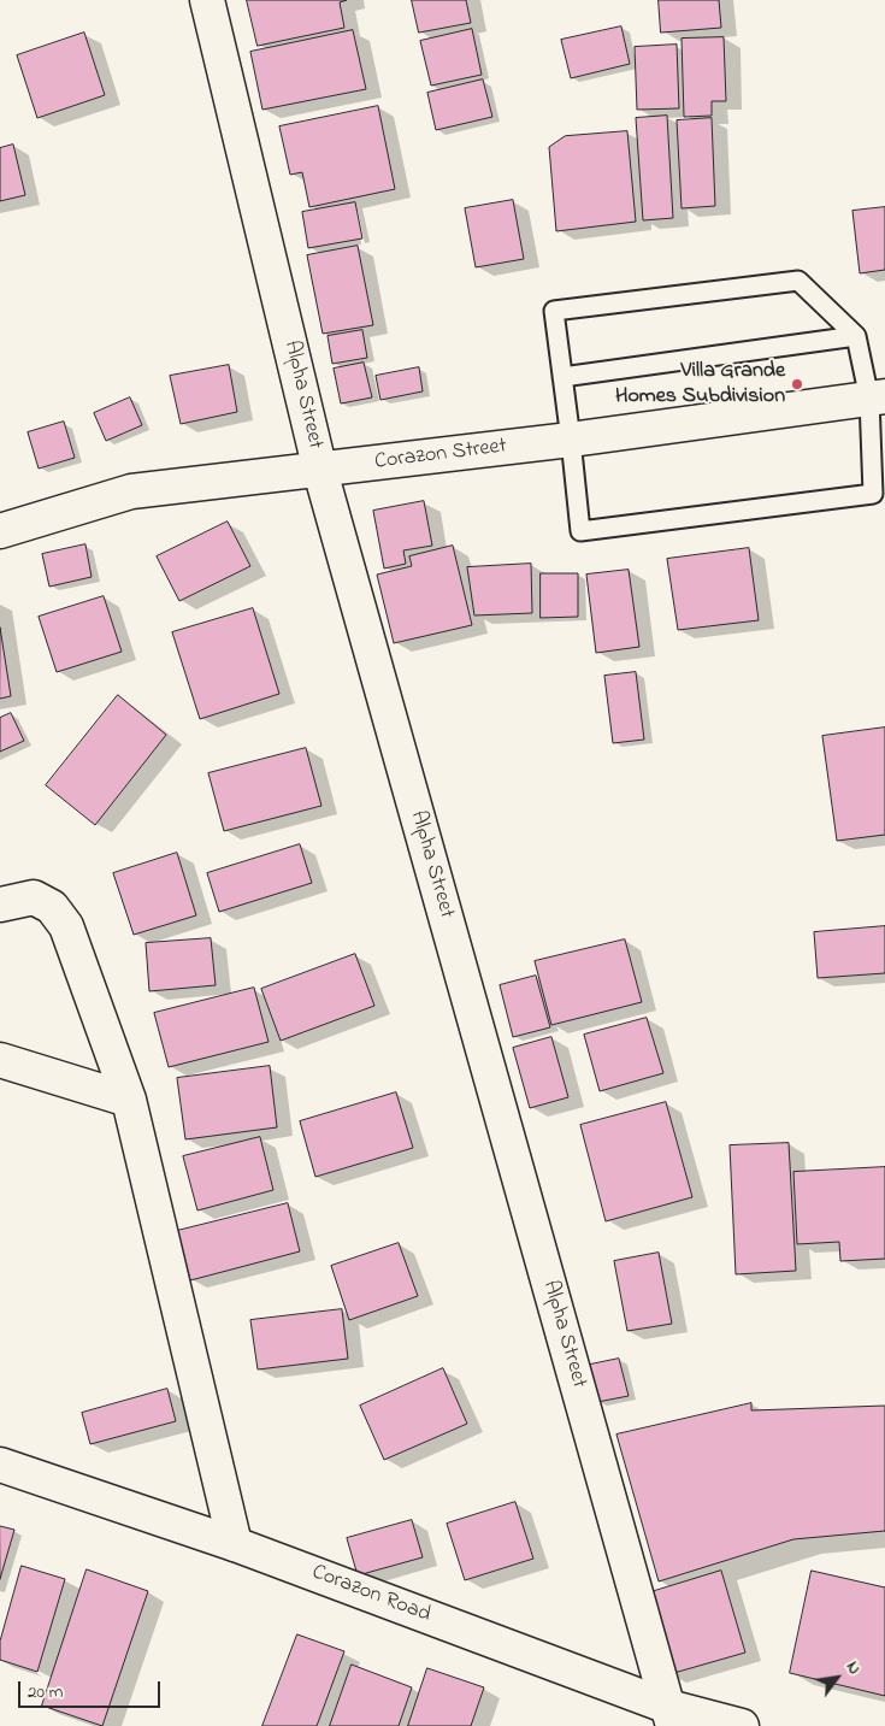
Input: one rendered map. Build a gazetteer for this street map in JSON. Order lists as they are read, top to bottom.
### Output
{
  "streets": {
    "street": ["Alpha Street", "Corazon Street", "Corazon Road"]
  },
  "crossings": [
    ["Alpha Street", "Corazon Street"],
    ["Alpha Street", "Corazon Road"]
  ],
  "places": ["Villa Grande Homes Subdivision"],
  "scale_bar": "20 m",
  "north": "top right"
}
